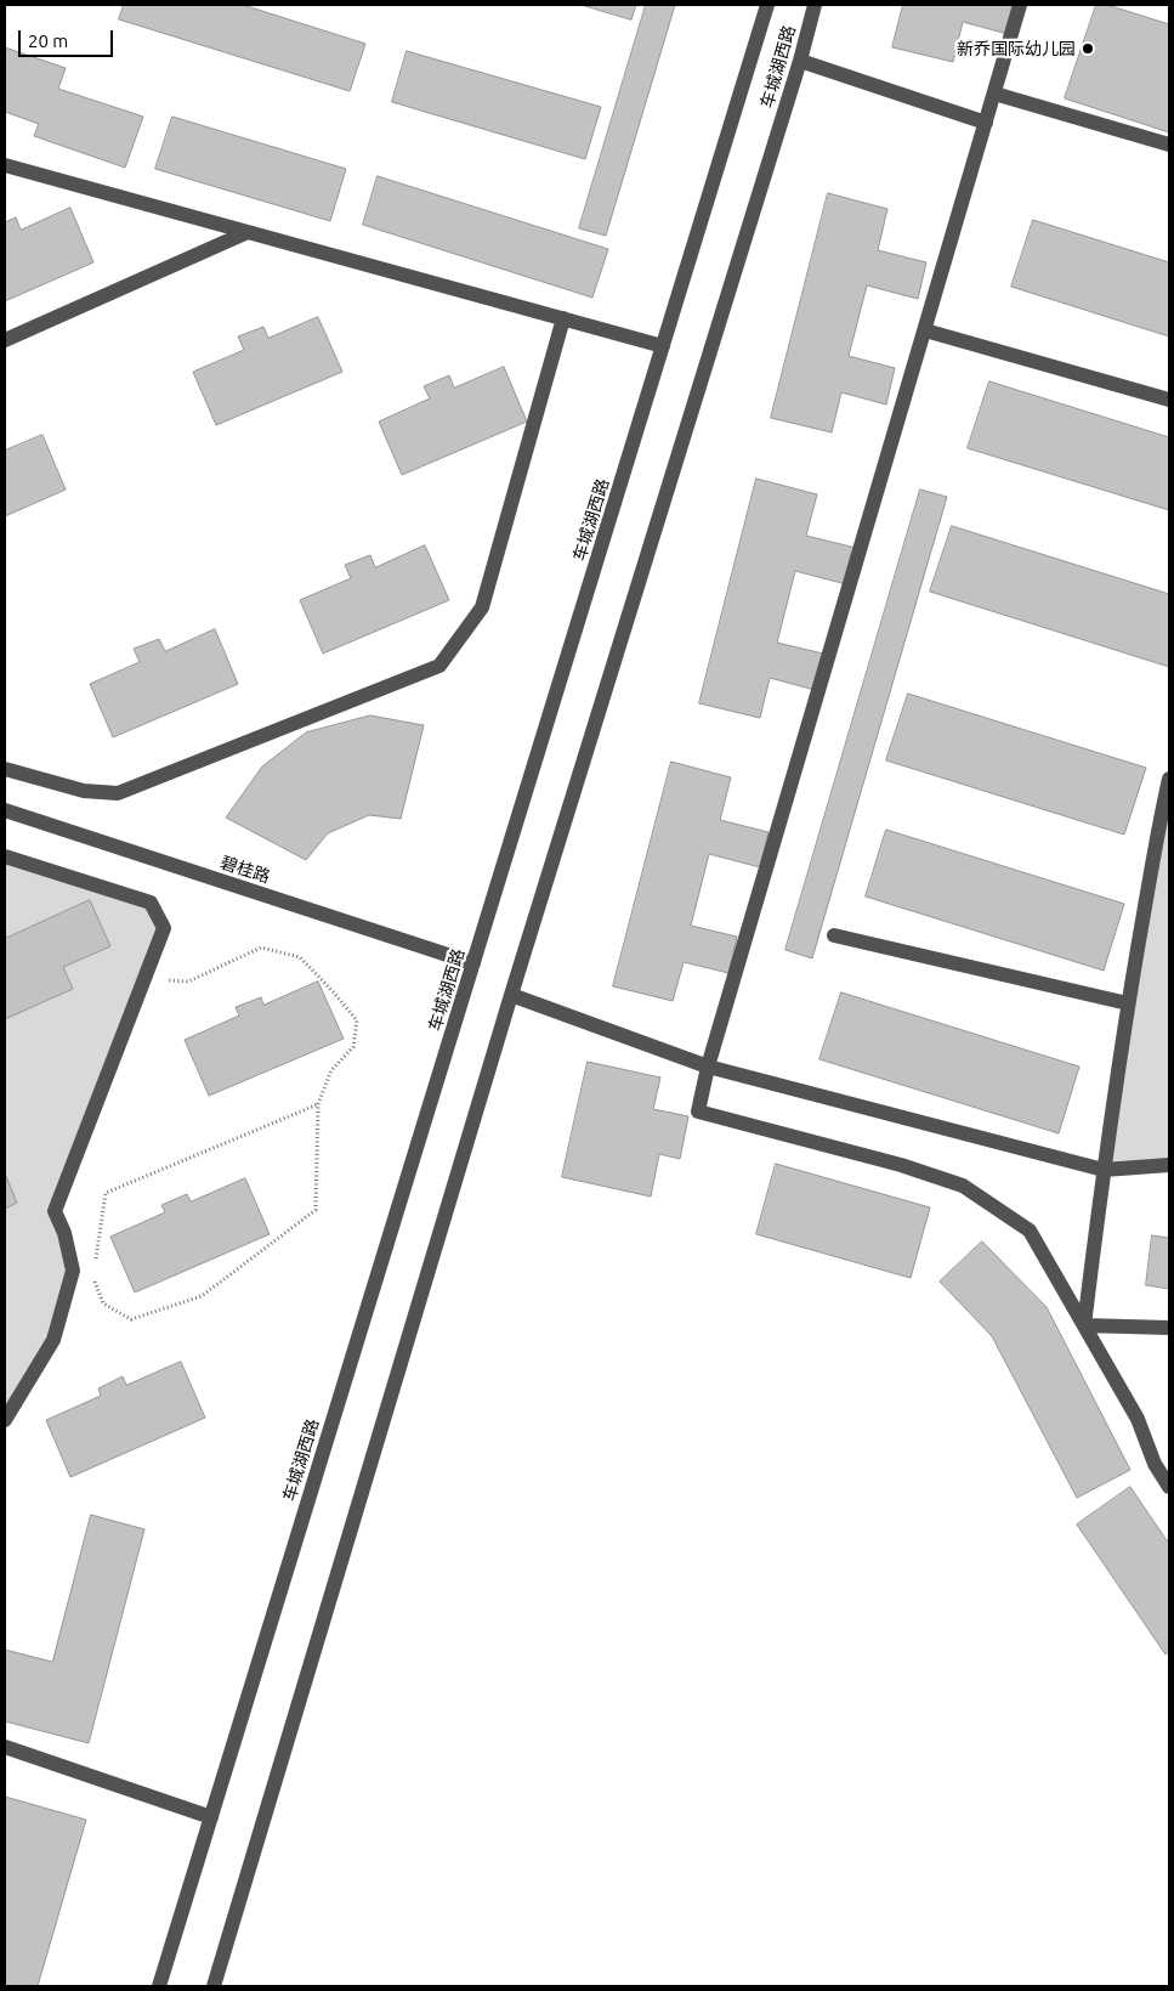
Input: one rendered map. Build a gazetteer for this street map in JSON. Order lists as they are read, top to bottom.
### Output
{
  "streets": {
    "street": ["车城湖西路", "碧桂路"]
  },
  "crossings": [
    ["车城湖西路", "碧桂路"]
  ],
  "places": ["新乔国际幼儿园"],
  "scale_bar": "20 m"
}
